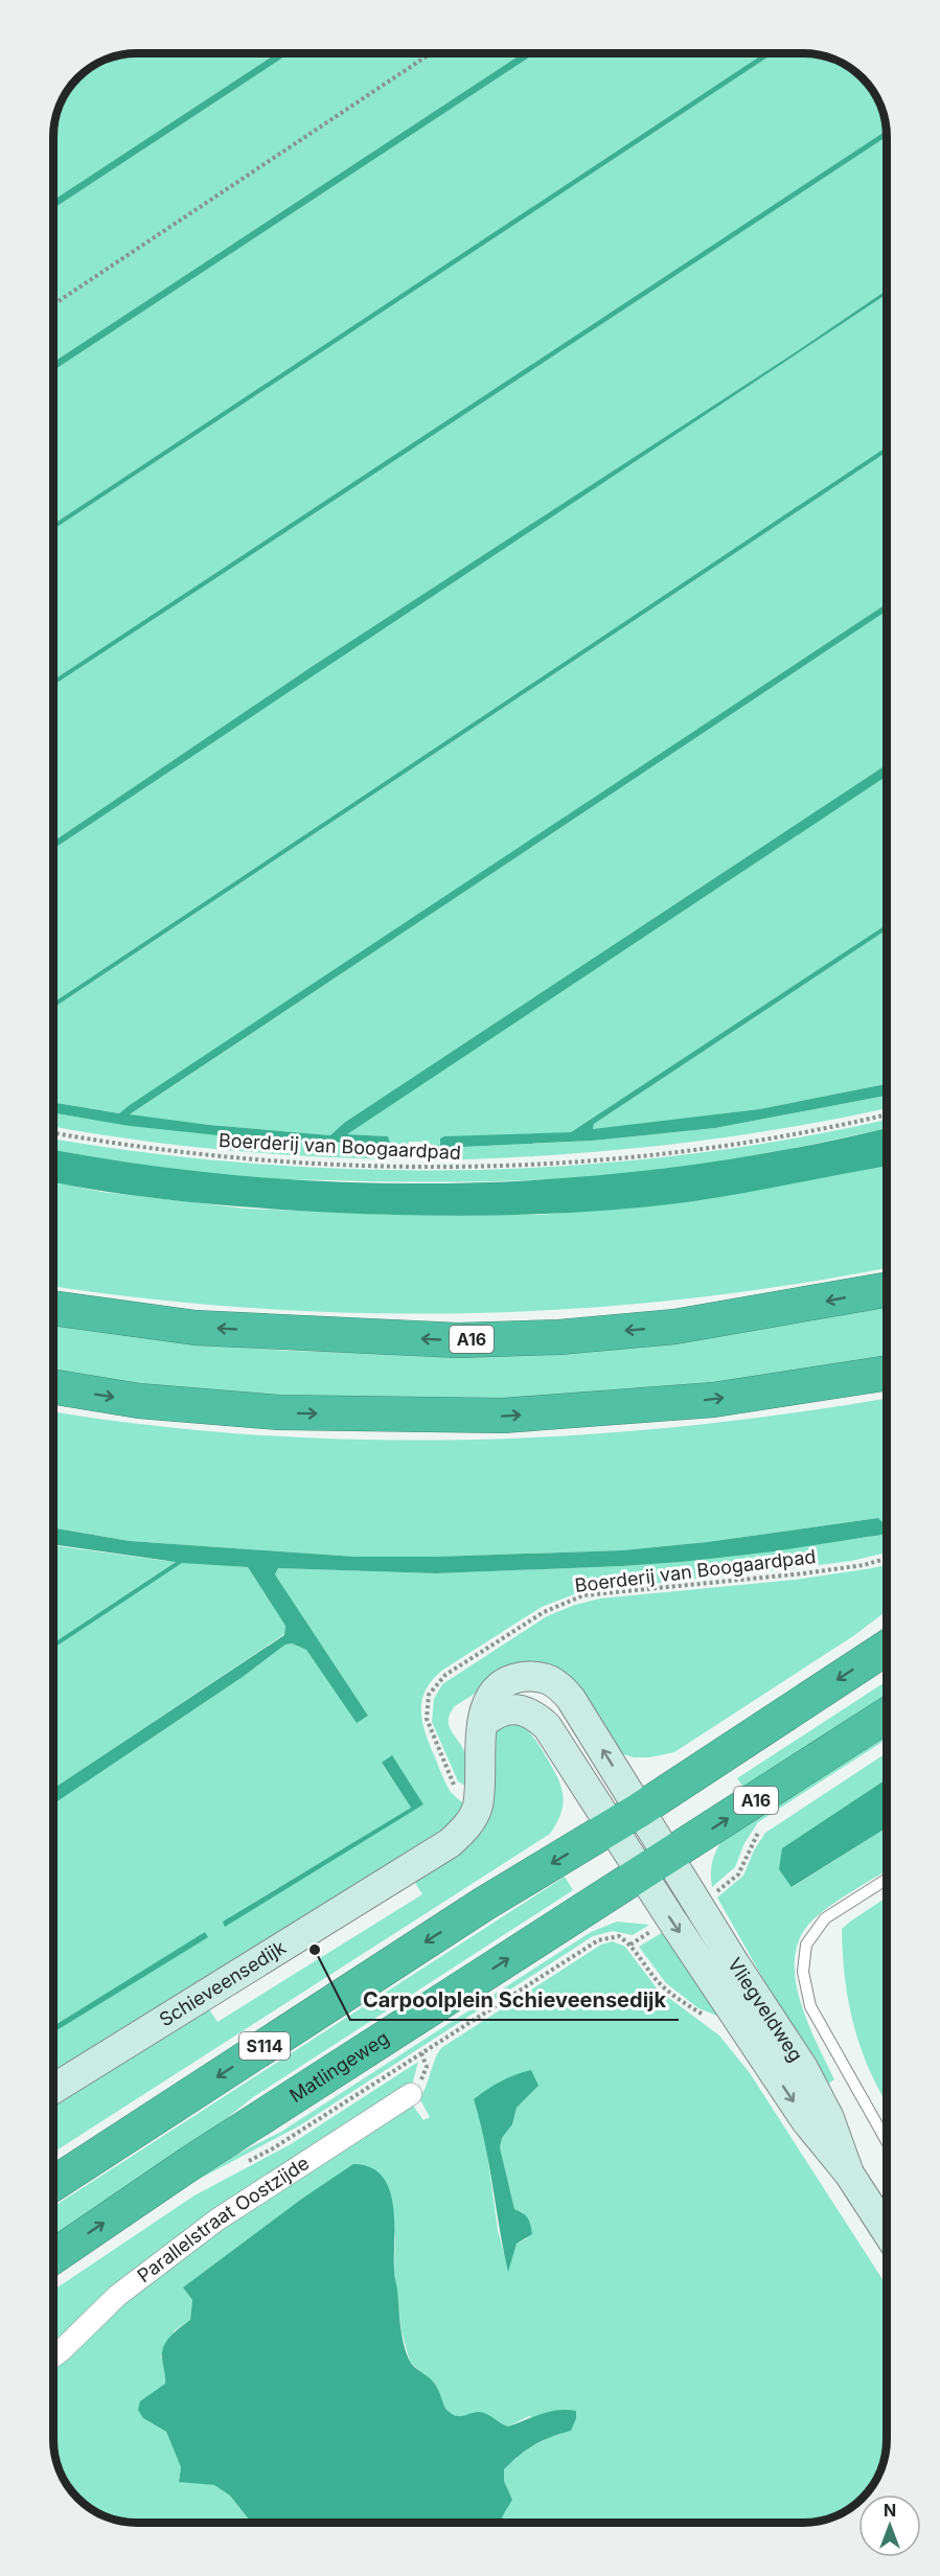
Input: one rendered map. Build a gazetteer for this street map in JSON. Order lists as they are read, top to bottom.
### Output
{
  "streets": {
    "highway": ["A16", "S114", "Matlingeweg"],
    "main road": ["Schieveensedijk", "Vliegveldweg"],
    "street": ["Parallelstraat Oostzijde"],
    "path": ["Boerderij van Boogaardpad"]
  },
  "crossings": [
    ["Boerderij van Boogaardpad", "Schieveensedijk"],
    ["A16", "Schieveensedijk"],
    ["A16", "Vliegveldweg"],
    ["A16", "Matlingeweg"],
    ["Schieveensedijk", "Vliegveldweg"],
    ["Schieveensedijk", "S114"],
    ["Schieveensedijk", "Matlingeweg"],
    ["Vliegveldweg", "Matlingeweg"]
  ],
  "places": ["Carpoolplein Schieveensedijk"],
  "north": "top"
}
